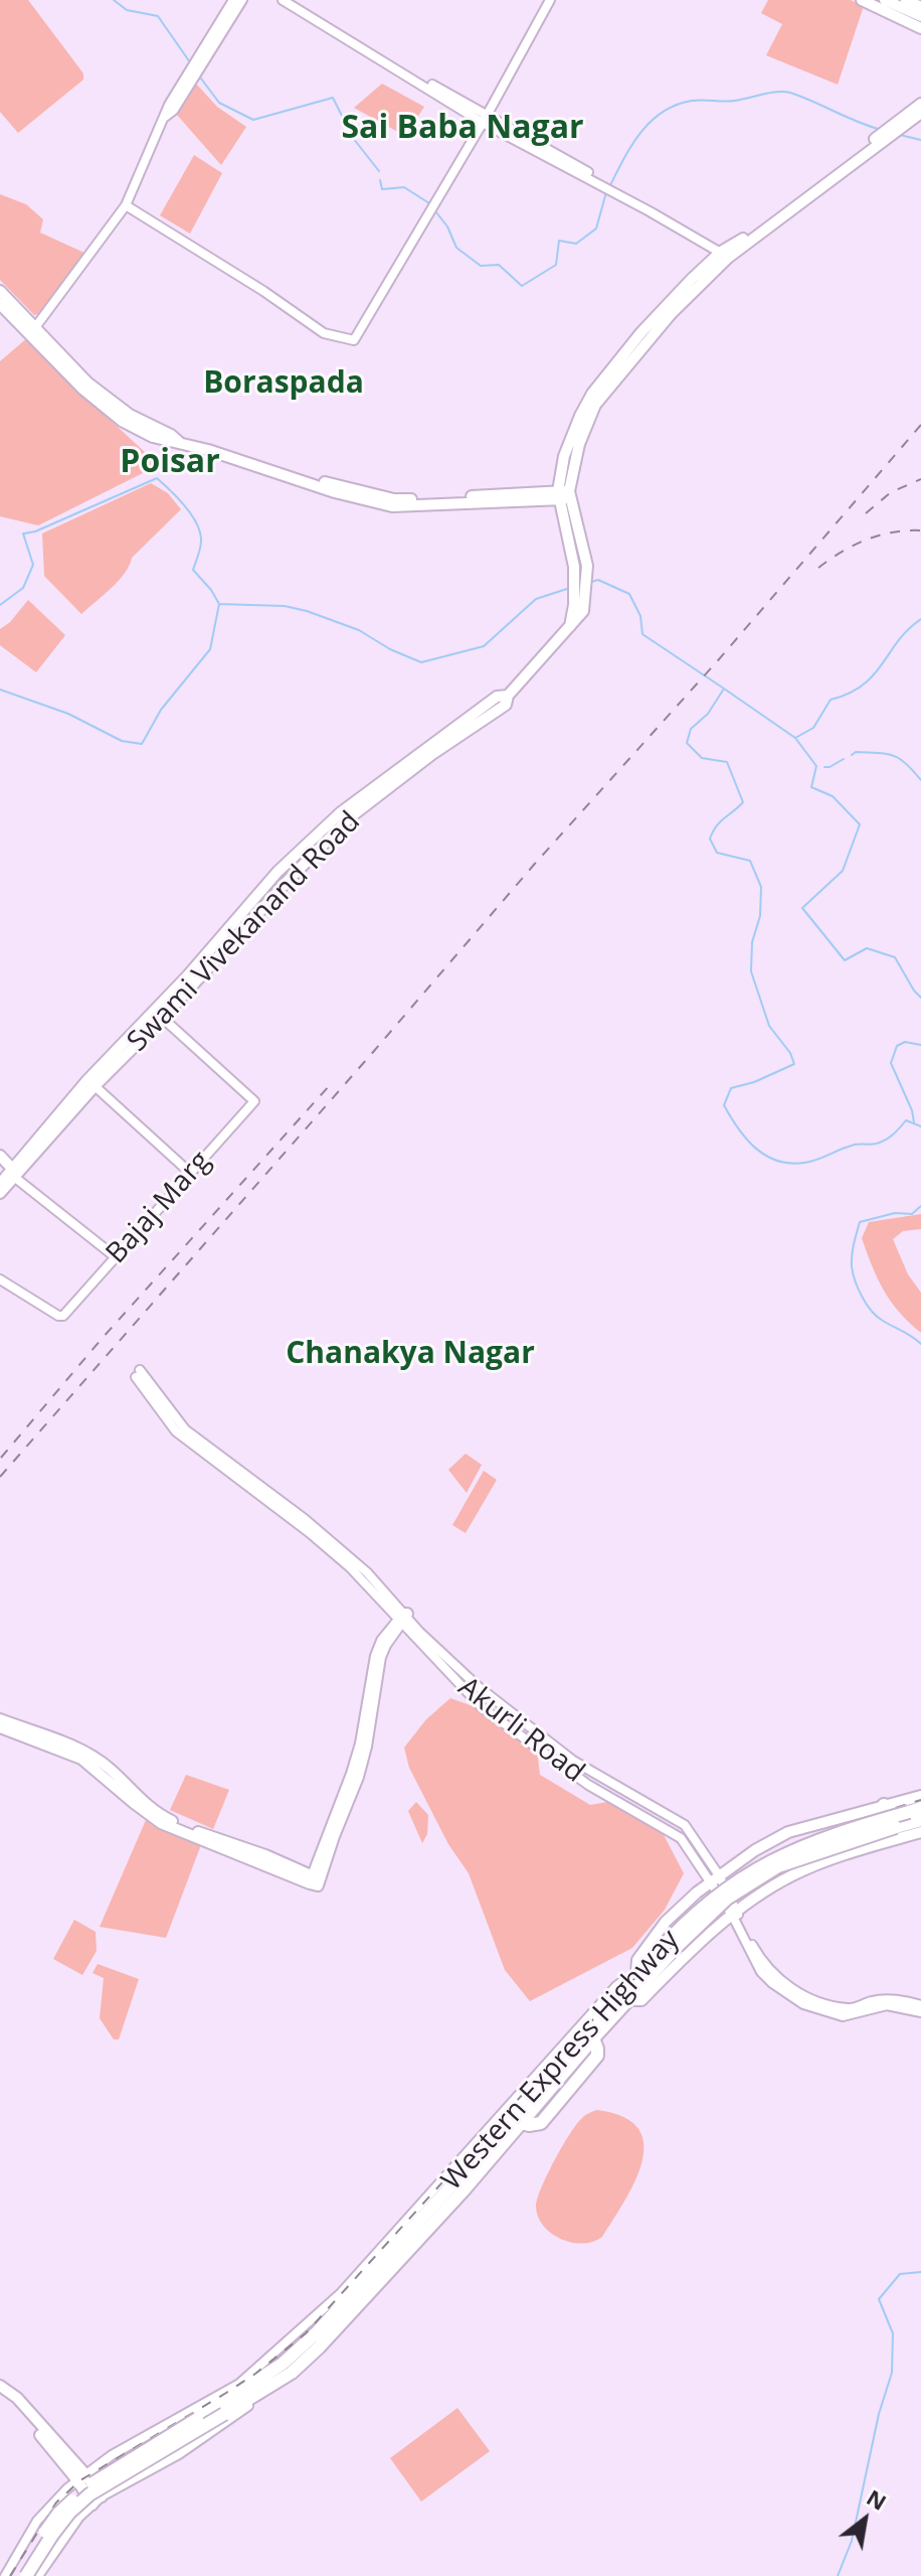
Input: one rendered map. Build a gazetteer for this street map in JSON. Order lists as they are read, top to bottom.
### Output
{
  "streets": {
    "highway": ["Western Express Highway"],
    "main road": ["Swami Vivekanand Road"],
    "street": ["Bajaj Marg", "Akurli Road"]
  },
  "crossings": [
    ["Swami Vivekanand Road", "Bajaj Marg"]
  ],
  "districts": [
    "Sai Baba Nagar",
    "Boraspada",
    "Poisar",
    "Chanakya Nagar"
  ],
  "north": "top right"
}
